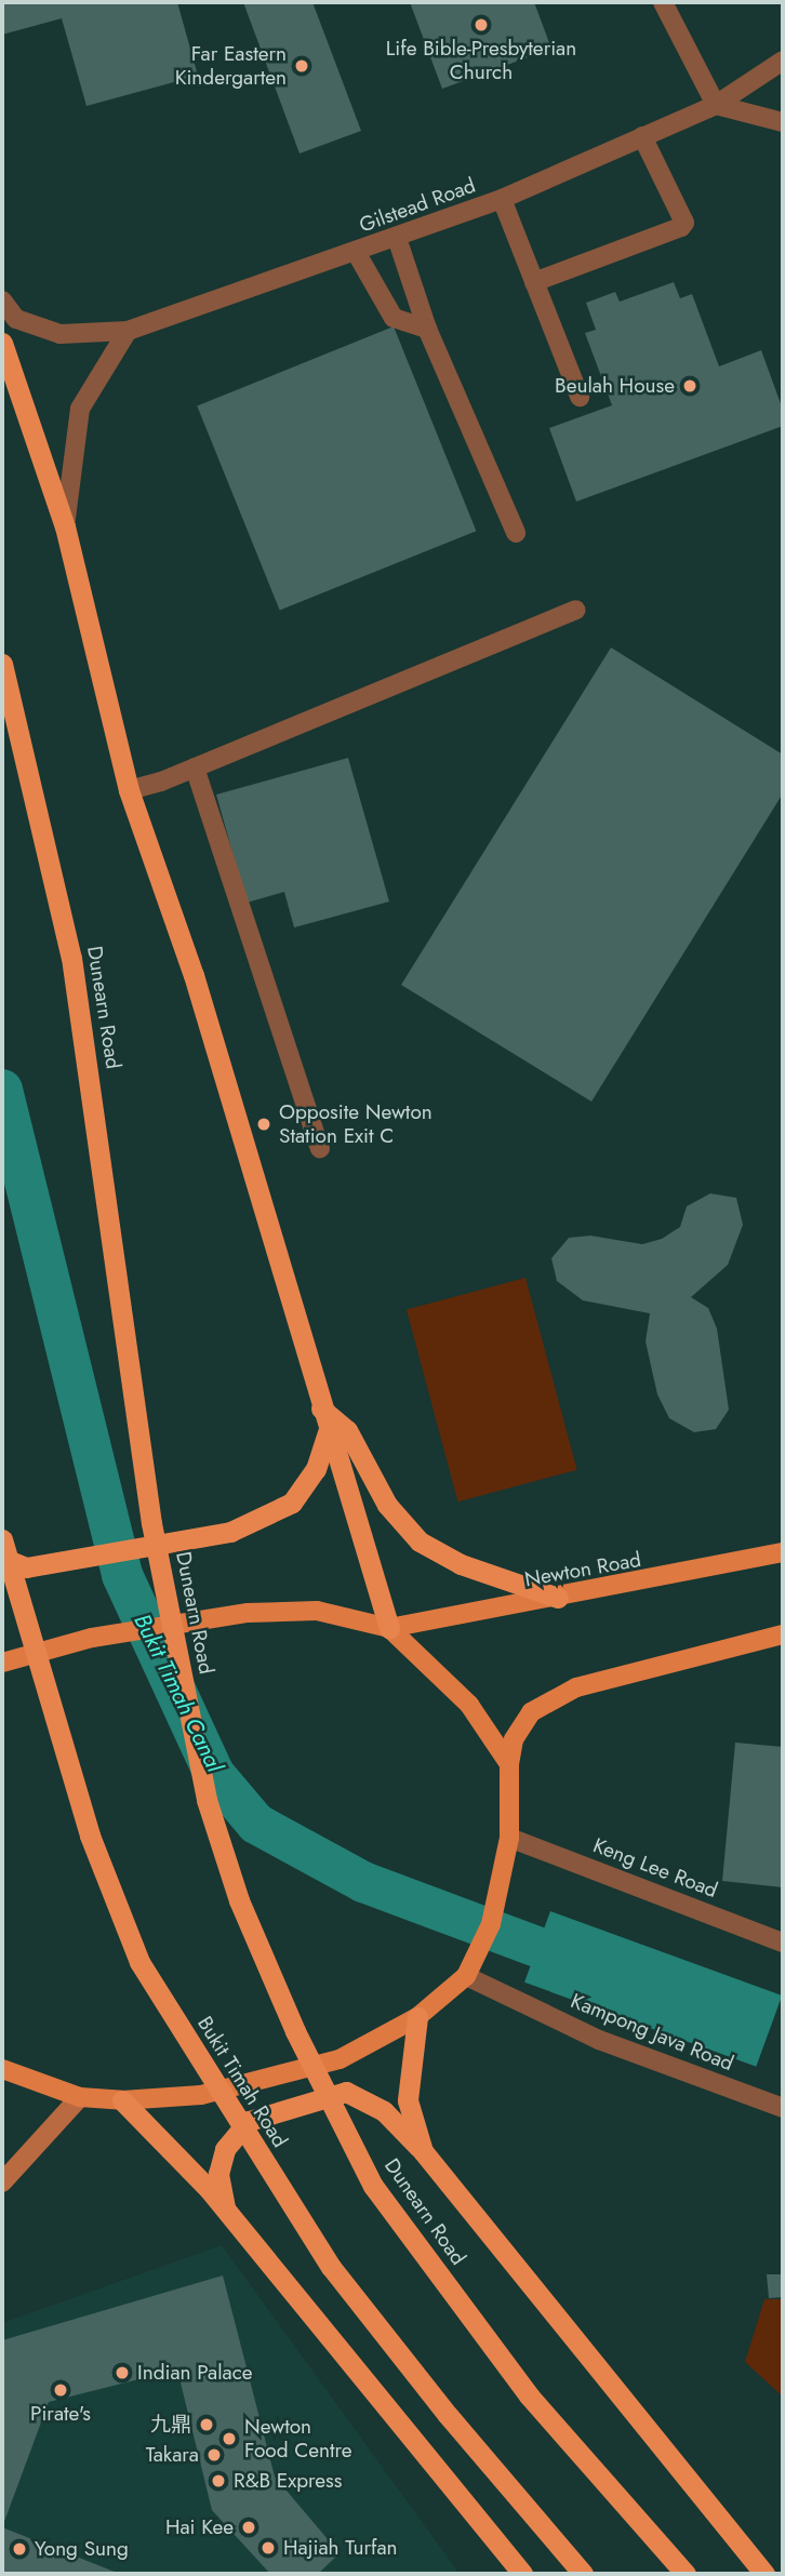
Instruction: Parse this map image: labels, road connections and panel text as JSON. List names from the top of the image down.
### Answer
{
  "streets": {
    "highway": ["Dunearn Road", "Bukit Timah Road"],
    "main road": ["Newton Road"],
    "street": ["Gilstead Road", "Keng Lee Road", "Kampong Java Road"]
  },
  "water": ["Bukit Timah Canal"],
  "places": [
    "Life Bible-Presbyterian Church",
    "Far Eastern Kindergarten",
    "Beulah House",
    "Opposite Newton Station Exit C",
    "Indian Palace",
    "Pirate's",
    "九鼎",
    "Newton Food Centre",
    "Takara",
    "R&B Express",
    "Hai Kee",
    "Hajiah Turfan",
    "Yong Sung"
  ]
}
